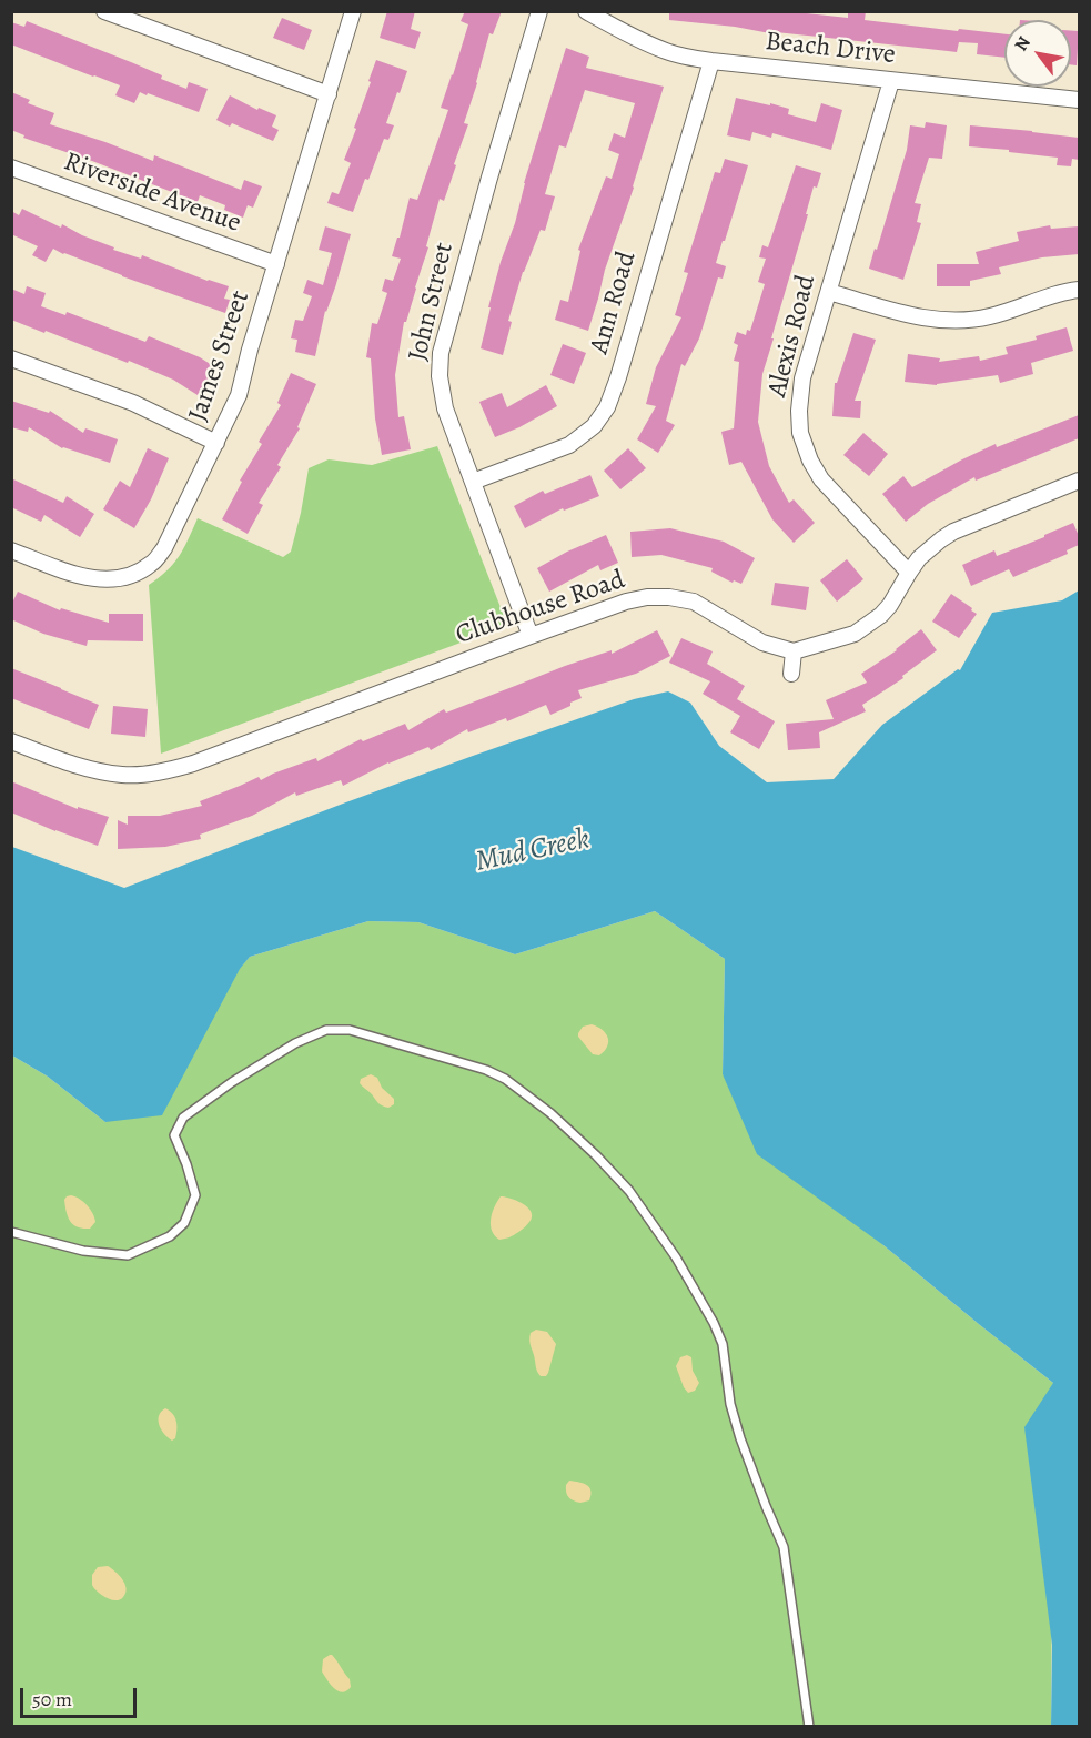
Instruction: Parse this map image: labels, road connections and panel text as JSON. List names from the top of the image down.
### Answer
{
  "streets": {
    "street": [
      "Beach Drive",
      "Riverside Avenue",
      "John Street",
      "Ann Road",
      "Alexis Road",
      "James Street",
      "Clubhouse Road"
    ]
  },
  "crossings": [
    ["Beach Drive", "Ann Road"],
    ["Beach Drive", "Alexis Road"],
    ["Riverside Avenue", "James Street"],
    ["John Street", "Ann Road"],
    ["John Street", "Clubhouse Road"]
  ],
  "water": ["Mud Creek"],
  "scale_bar": "50 m",
  "north": "top left"
}
